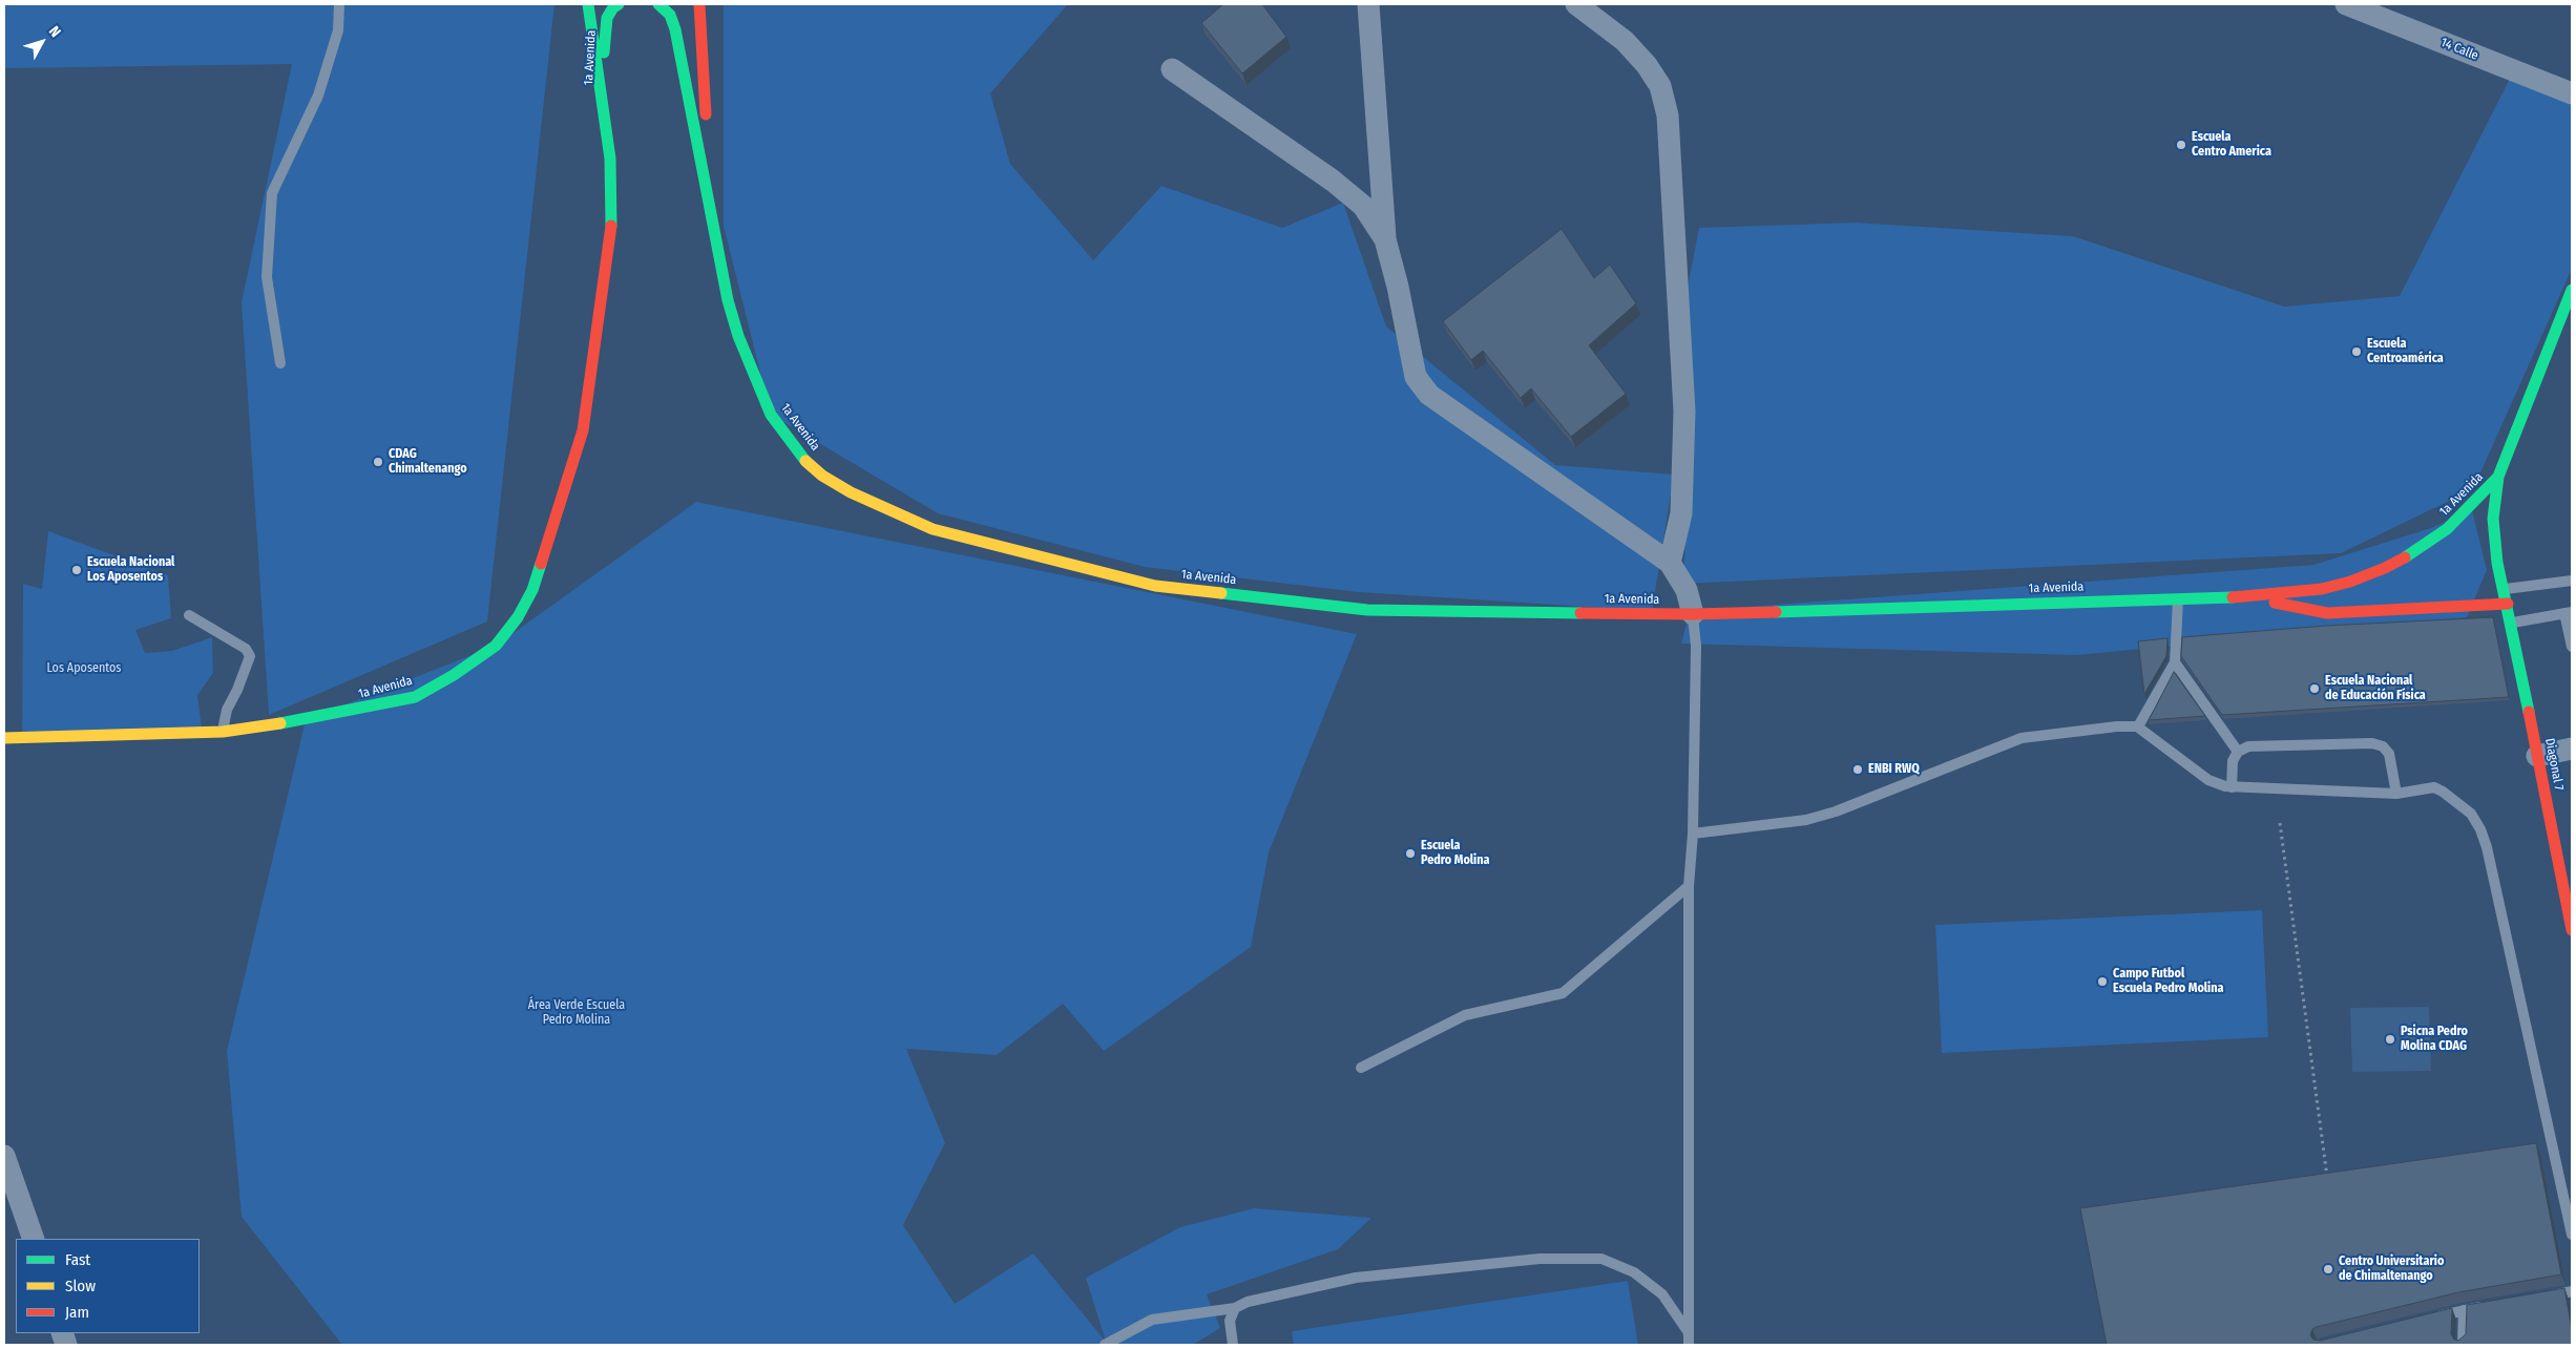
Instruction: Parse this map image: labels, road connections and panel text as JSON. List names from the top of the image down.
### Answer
{
  "streets": {
    "main road": ["1a Avenida", "Diagonal 7"],
    "street": ["14 Calle"]
  },
  "crossings": [
    ["1a Avenida", "Diagonal 7"]
  ],
  "parks": ["Los Aposentos", "Área Verde Escuela Pedro Molina"],
  "places": [
    "Escuela Centro America",
    "Escuela Centroamérica",
    "CDAG Chimaltenango",
    "Escuela Nacional Los Aposentos",
    "Escuela Nacional de Educación Física",
    "ENBI RWQ",
    "Escuela Pedro Molina",
    "Campo Futbol Escuela Pedro Molina",
    "Psicna Pedro Molina CDAG",
    "Centro Universitario de Chimaltenango"
  ],
  "legend": ["Fast", "Slow", "Jam"],
  "north": "top right"
}
